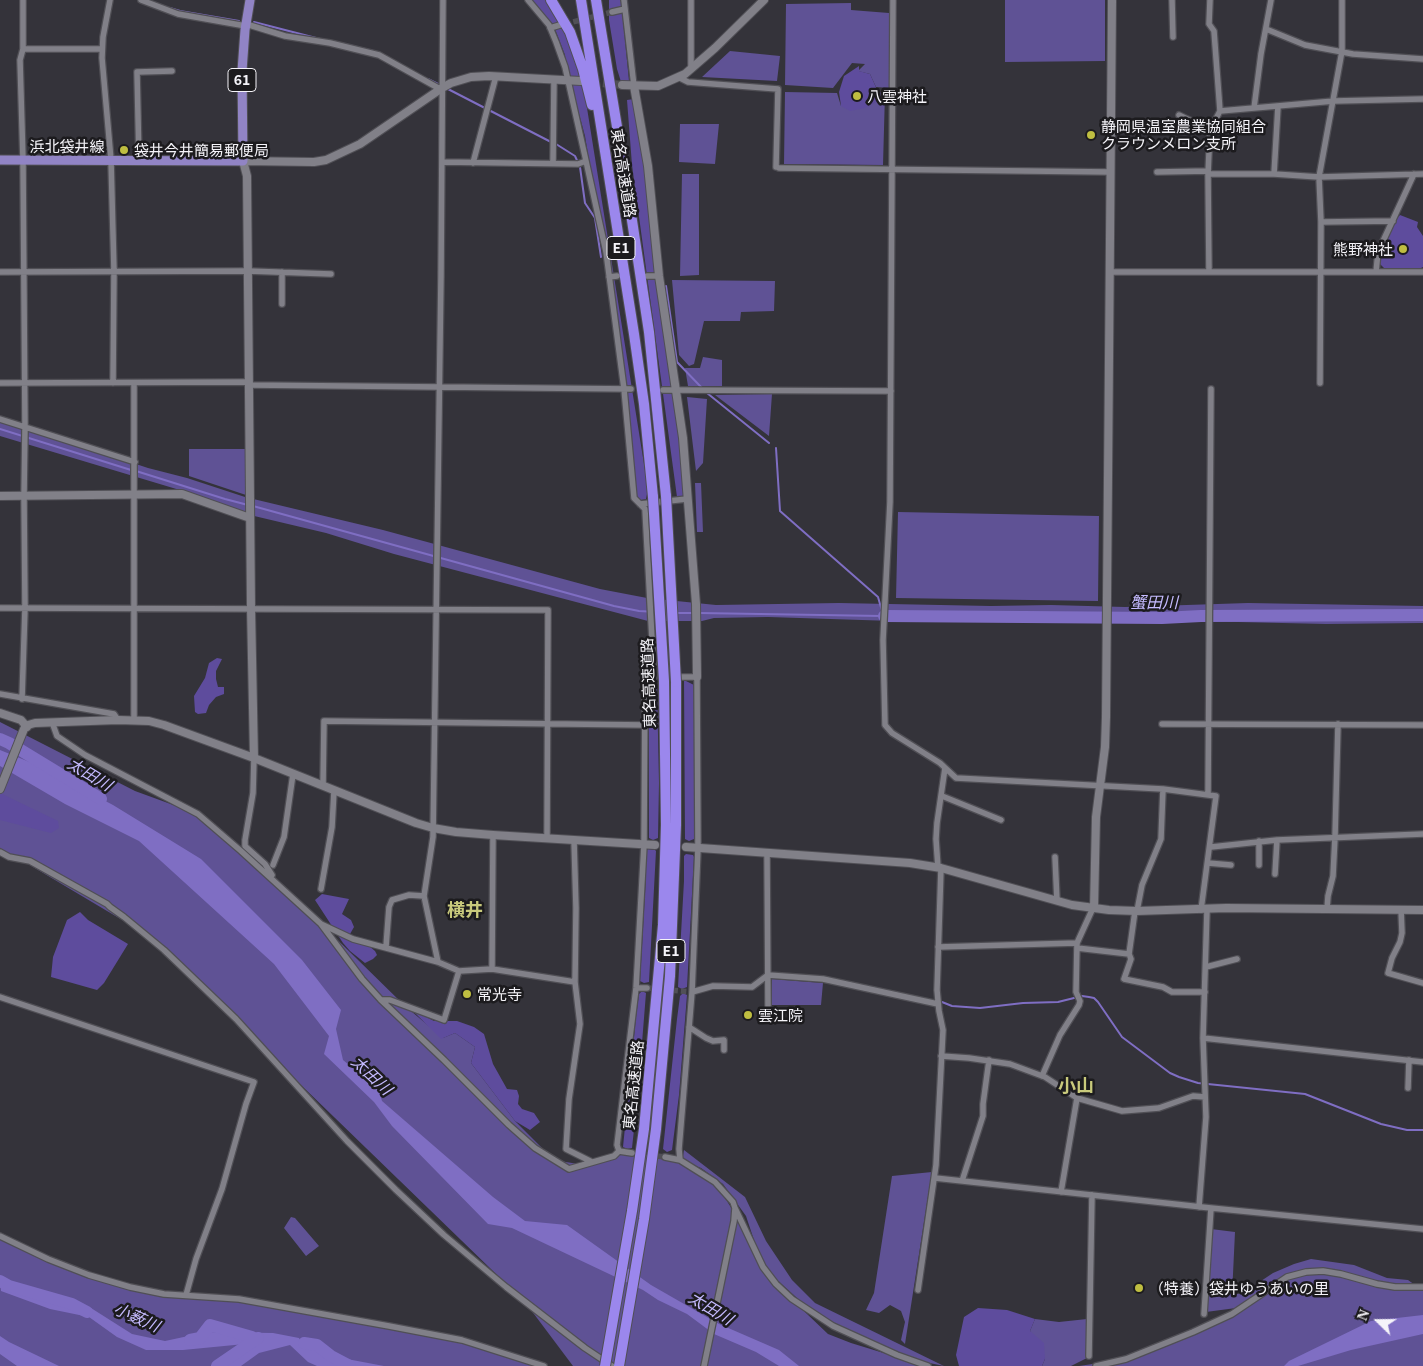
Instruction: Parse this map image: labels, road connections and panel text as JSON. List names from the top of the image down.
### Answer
{
  "streets": {
    "highway": ["東名高速道路", "E1"],
    "main road": ["61", "浜北袋井線"]
  },
  "crossings": [
    ["61", "浜北袋井線"]
  ],
  "districts": ["横井", "小山"],
  "water": ["蟹田川", "太田川", "小薮川"],
  "places": [
    "八雲神社",
    "静岡県温室農業協同組合 クラウンメロン支所",
    "袋井今井簡易郵便局",
    "熊野神社",
    "常光寺",
    "雲江院",
    "（特養）袋井ゆうあいの里"
  ],
  "north": "left"
}
